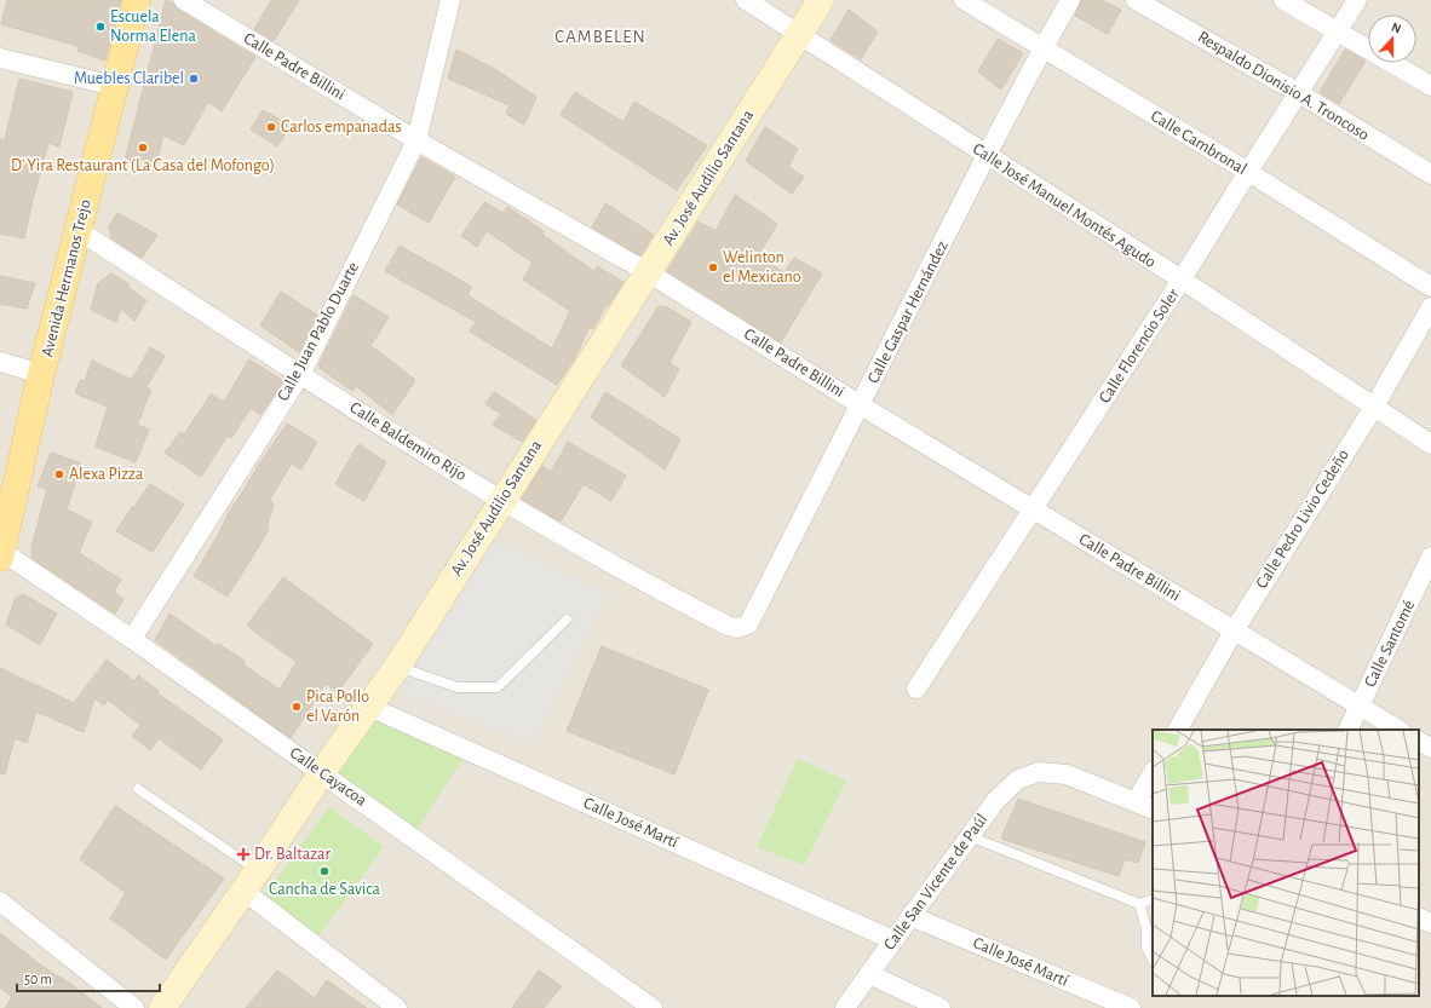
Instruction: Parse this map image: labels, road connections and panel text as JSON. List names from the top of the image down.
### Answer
{
  "streets": {
    "main road": ["Av. José Audilio Santana", "Avenida Hermanos Trejo"],
    "street": [
      "Calle Padre Billini",
      "Respaldo Dionisio A. Troncoso",
      "Calle Cambronal",
      "Calle José Manuel Montés Agudo",
      "Calle Gaspar Hernández",
      "Calle Juan Pablo Duarte",
      "Calle Florencio Soler",
      "Calle Baldemiro Rijo",
      "Calle Pedro Livio Cedeño",
      "Calle Santomé",
      "Calle Cayacoa",
      "Calle José Martí",
      "Calle San Vicente de Paúl"
    ]
  },
  "crossings": [
    ["Calle Padre Billini", "Av. José Audilio Santana"],
    ["Calle Padre Billini", "Calle Gaspar Hernández"],
    ["Calle Padre Billini", "Calle Juan Pablo Duarte"],
    ["Calle Padre Billini", "Calle Florencio Soler"],
    ["Calle Padre Billini", "Calle Pedro Livio Cedeño"],
    ["Calle Padre Billini", "Calle Santomé"],
    ["Respaldo Dionisio A. Troncoso", "Calle Florencio Soler"],
    ["Calle Cambronal", "Calle Gaspar Hernández"],
    ["Calle Cambronal", "Calle Florencio Soler"],
    ["Av. José Audilio Santana", "Calle José Manuel Montés Agudo"],
    ["Av. José Audilio Santana", "Calle Baldemiro Rijo"],
    ["Av. José Audilio Santana", "Calle Cayacoa"],
    ["Av. José Audilio Santana", "Calle José Martí"],
    ["Calle José Manuel Montés Agudo", "Calle Gaspar Hernández"],
    ["Calle José Manuel Montés Agudo", "Calle Florencio Soler"],
    ["Calle José Manuel Montés Agudo", "Calle Pedro Livio Cedeño"],
    ["Avenida Hermanos Trejo", "Calle Baldemiro Rijo"],
    ["Avenida Hermanos Trejo", "Calle Cayacoa"],
    ["Calle Gaspar Hernández", "Calle Baldemiro Rijo"],
    ["Calle Juan Pablo Duarte", "Calle Baldemiro Rijo"],
    ["Calle Juan Pablo Duarte", "Calle Cayacoa"],
    ["Calle José Martí", "Calle San Vicente de Paúl"]
  ],
  "districts": ["CAMBELEN"],
  "places": {
    "other": [
      "Escuela Norma Elena",
      "Muebles Claribel",
      "Carlos empanadas",
      "D' Yira Restaurant (La Casa del Mofongo)",
      "Welinton el Mexicano",
      "Alexa Pizza",
      "Pica Pollo el Varón",
      "Cancha de Savica"
    ],
    "health": ["Dr. Baltazar"]
  },
  "scale_bar": "50 m",
  "north": "top"
}
